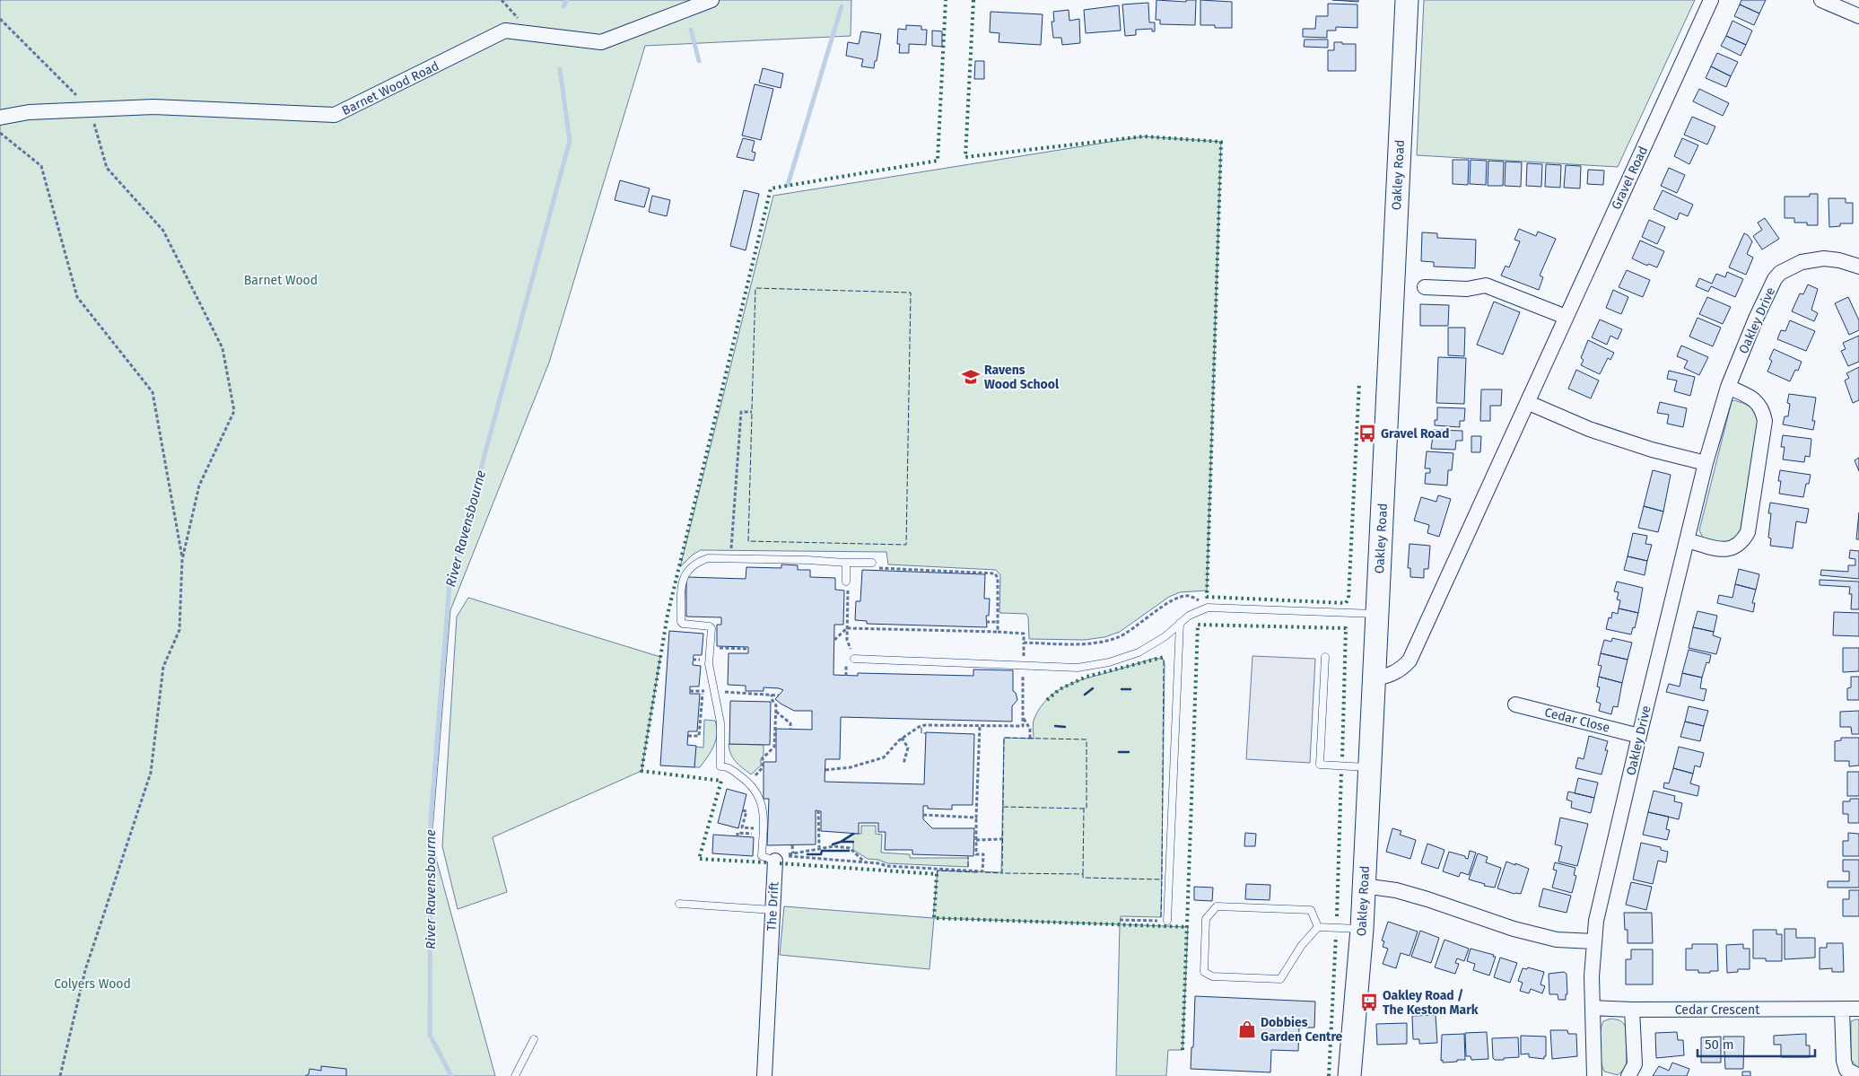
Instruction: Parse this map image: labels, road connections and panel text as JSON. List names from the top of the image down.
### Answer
{
  "streets": {
    "main road": ["Oakley Road"],
    "street": [
      "Barnet Wood Road",
      "Gravel Road",
      "Oakley Drive",
      "Cedar Close",
      "The Drift",
      "Cedar Crescent"
    ]
  },
  "crossings": [
    ["Oakley Road", "Gravel Road"],
    ["Oakley Drive", "Cedar Close"],
    ["Oakley Drive", "Cedar Crescent"]
  ],
  "water": ["River Ravensbourne"],
  "parks": ["Barnet Wood", "Colyers Wood"],
  "places": {
    "school or university": ["Ravens Wood School"],
    "bus stop": ["Gravel Road", "Oakley Road / The Keston Mark"],
    "shop": ["Dobbies Garden Centre"]
  },
  "scale_bar": "50 m"
}
